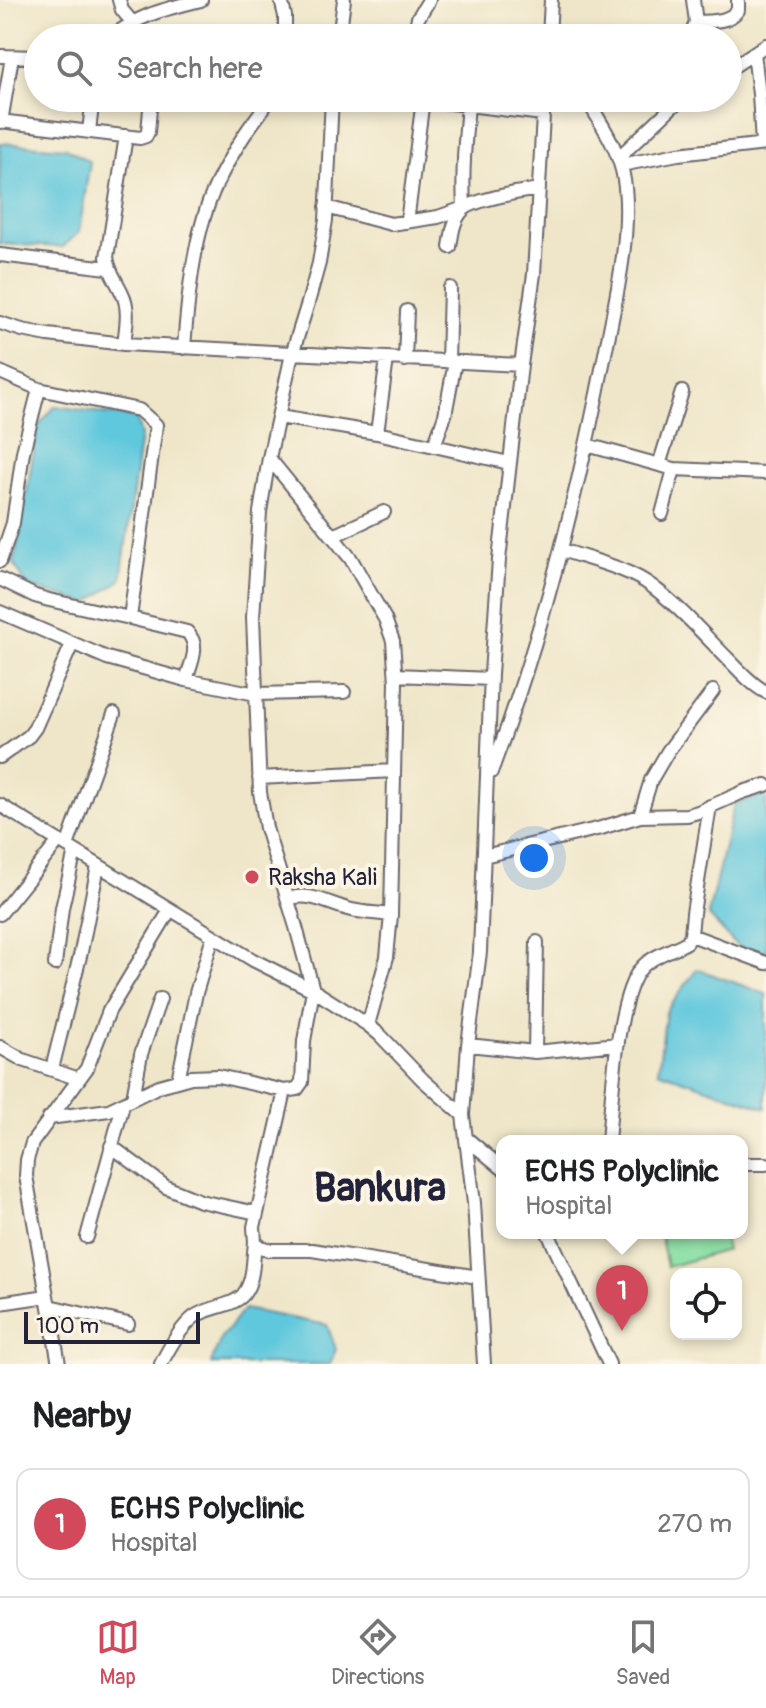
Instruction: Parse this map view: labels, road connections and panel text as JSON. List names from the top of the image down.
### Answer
{
  "districts": ["Bankura"],
  "places": ["Raksha Kali"],
  "scale_bar": "100 m",
  "page": {
    "search": "Search here",
    "popup": ["ECHS Polyclinic", "Hospital"],
    "pins": "1",
    "scale": "100 m",
    "heading": "Nearby",
    "list": [
      {
        "mark": "1",
        "name": "ECHS Polyclinic",
        "note": "Hospital",
        "value": "270 m"
      }
    ],
    "nav": ["Map", "Directions", "Saved"]
  }
}
